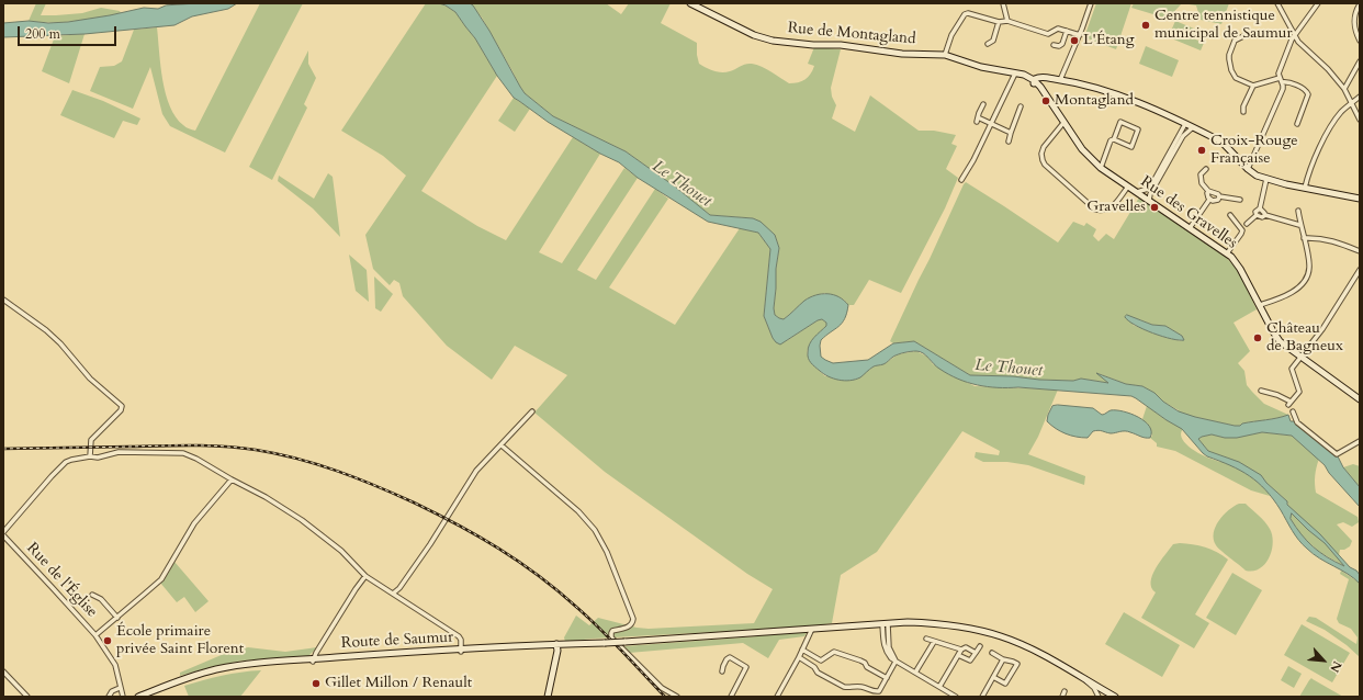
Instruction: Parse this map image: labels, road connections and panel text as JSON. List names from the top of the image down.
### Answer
{
  "streets": {
    "street": [
      "Rue de Montagland",
      "Rue des Gravelles",
      "Rue de l'Église",
      "Route de Saumur"
    ]
  },
  "crossings": [
    ["Rue de Montagland", "Rue des Gravelles"]
  ],
  "water": ["Le Thouet"],
  "places": [
    "Centre tennistique municipal de Saumur",
    "L'Étang",
    "Montagland",
    "Croix-Rouge Française",
    "Gravelles",
    "Château de Bagneux",
    "École primaire privée Saint Florent",
    "Gillet Millon / Renault"
  ],
  "scale_bar": "200 m",
  "north": "bottom right"
}
